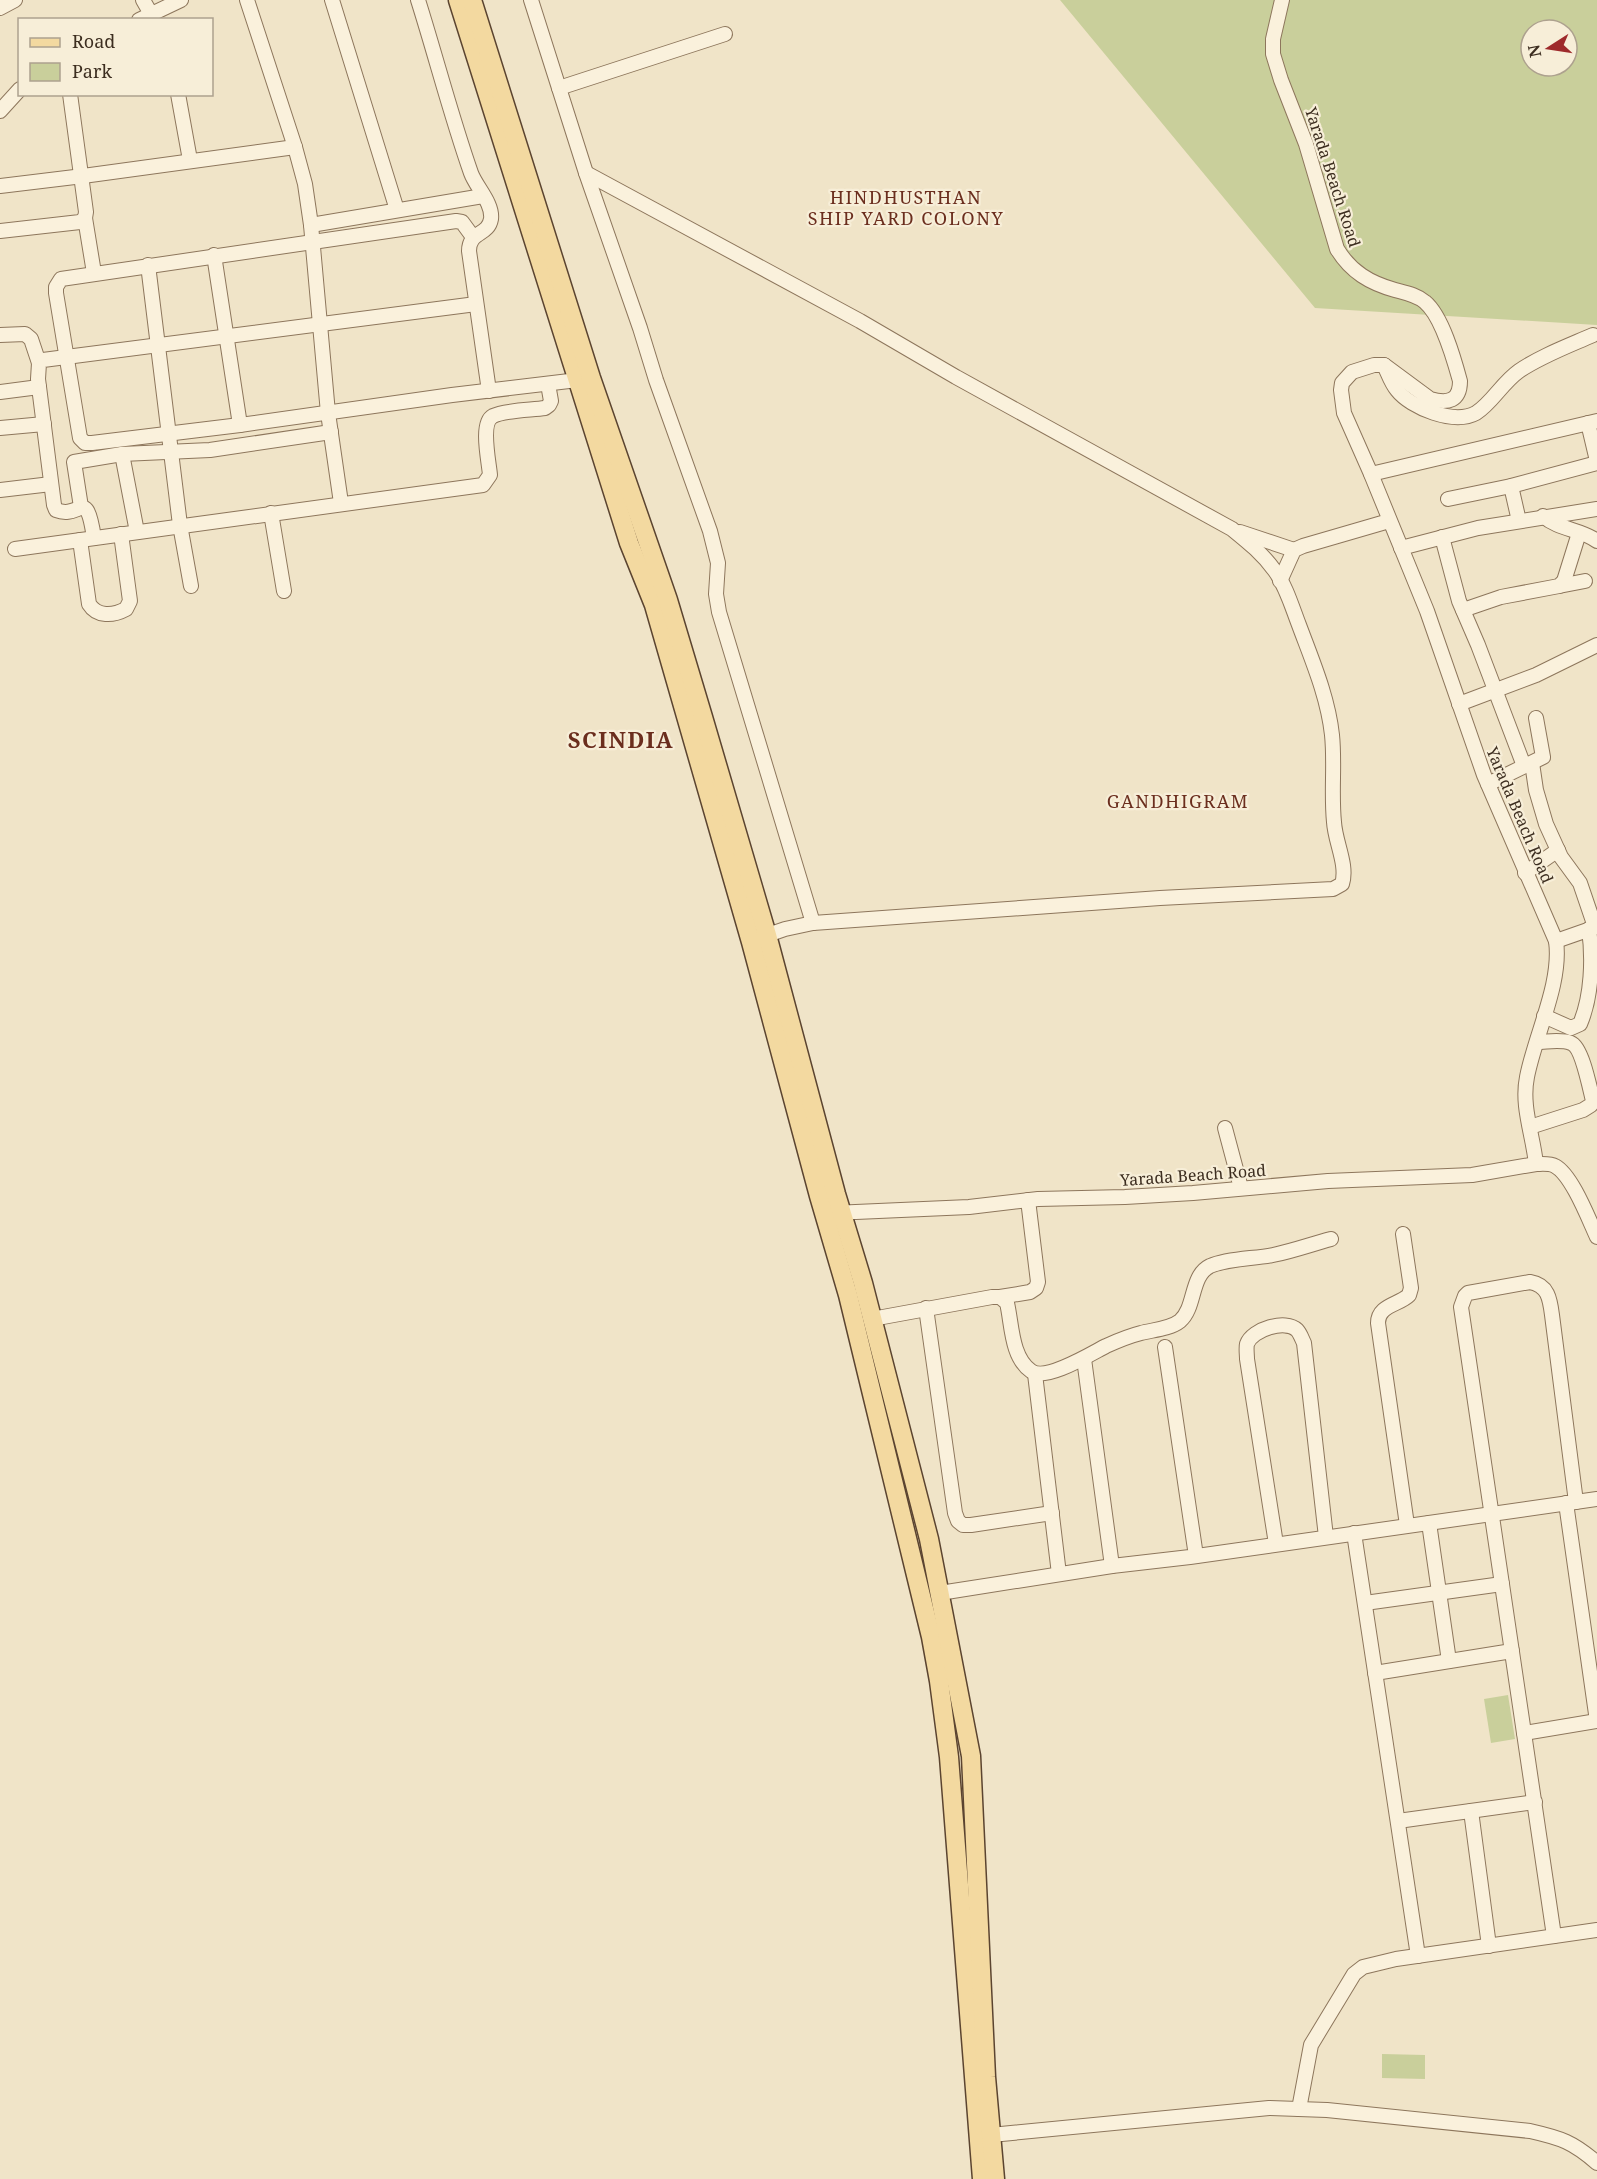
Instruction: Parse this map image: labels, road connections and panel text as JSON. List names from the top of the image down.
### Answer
{
  "streets": {
    "street": ["Yarada Beach Road"]
  },
  "districts": ["HINDHUSTHAN SHIP YARD COLONY", "SCINDIA", "GANDHIGRAM"],
  "legend": ["Road", "Park"],
  "north": "left"
}
